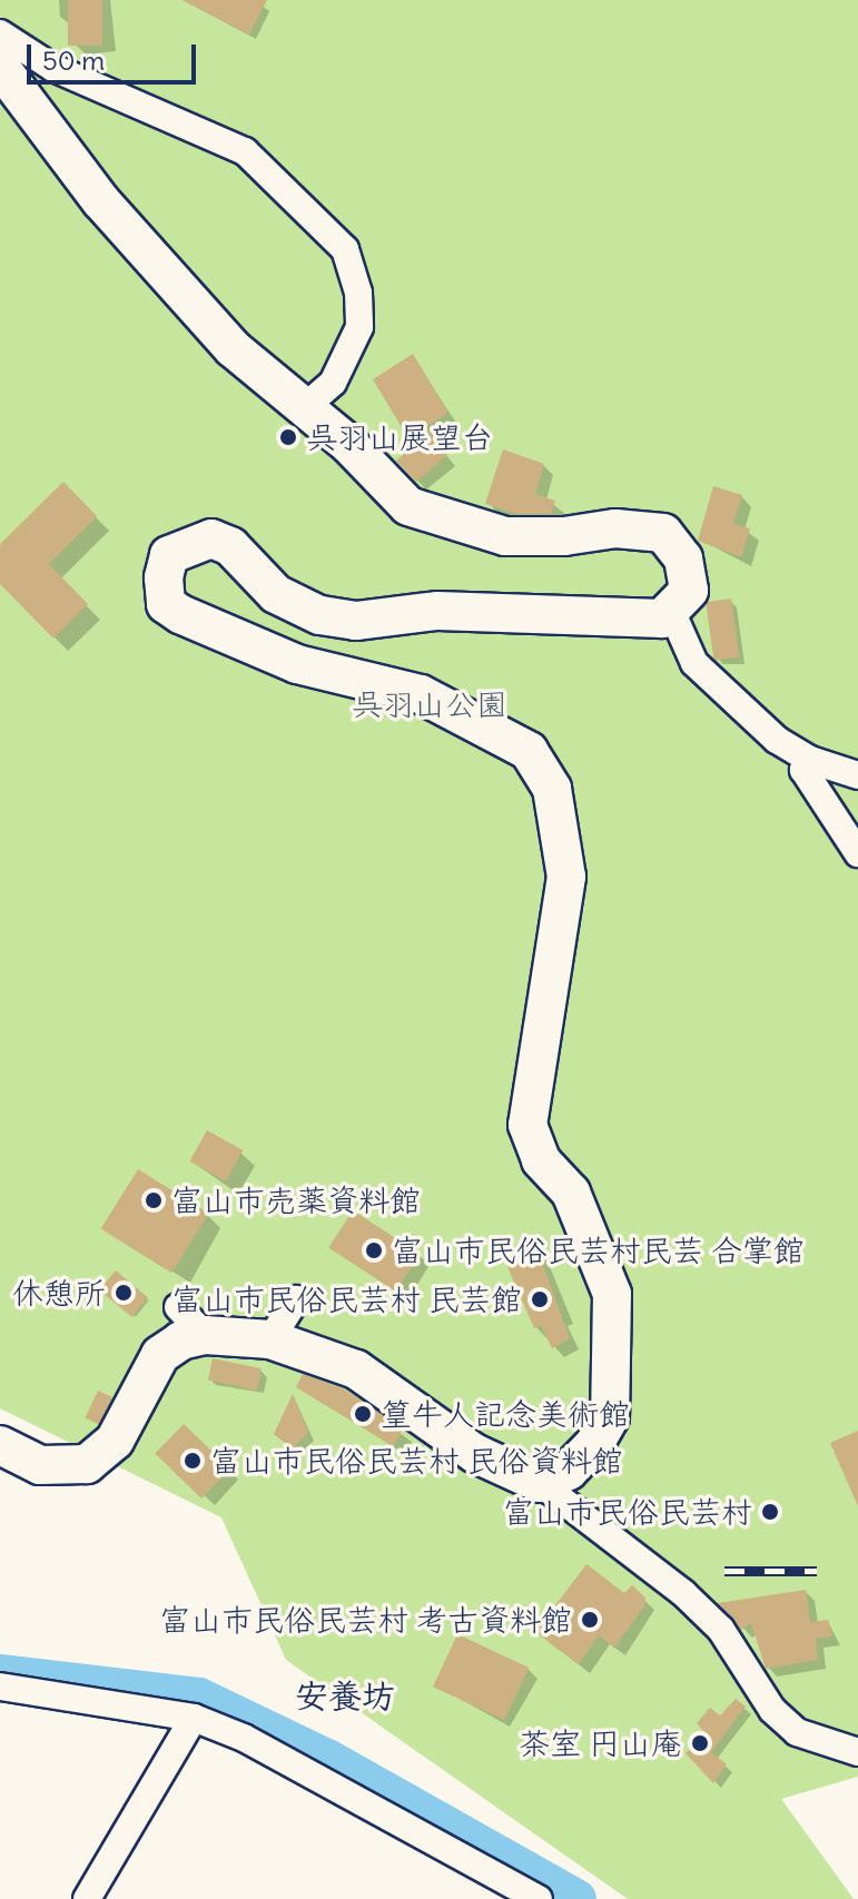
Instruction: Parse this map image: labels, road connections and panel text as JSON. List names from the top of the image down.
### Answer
{
  "districts": ["安養坊"],
  "parks": ["呉羽山公園"],
  "places": [
    "呉羽山展望台",
    "富山市売薬資料館",
    "富山市民俗民芸村民芸 合掌館",
    "休憩所",
    "富山市民俗民芸村 民芸館",
    "篁牛人記念美術館",
    "富山市民俗民芸村 民俗資料館",
    "富山市民俗民芸村",
    "富山市民俗民芸村 考古資料館",
    "茶室 円山庵"
  ],
  "scale_bar": "50 m"
}
